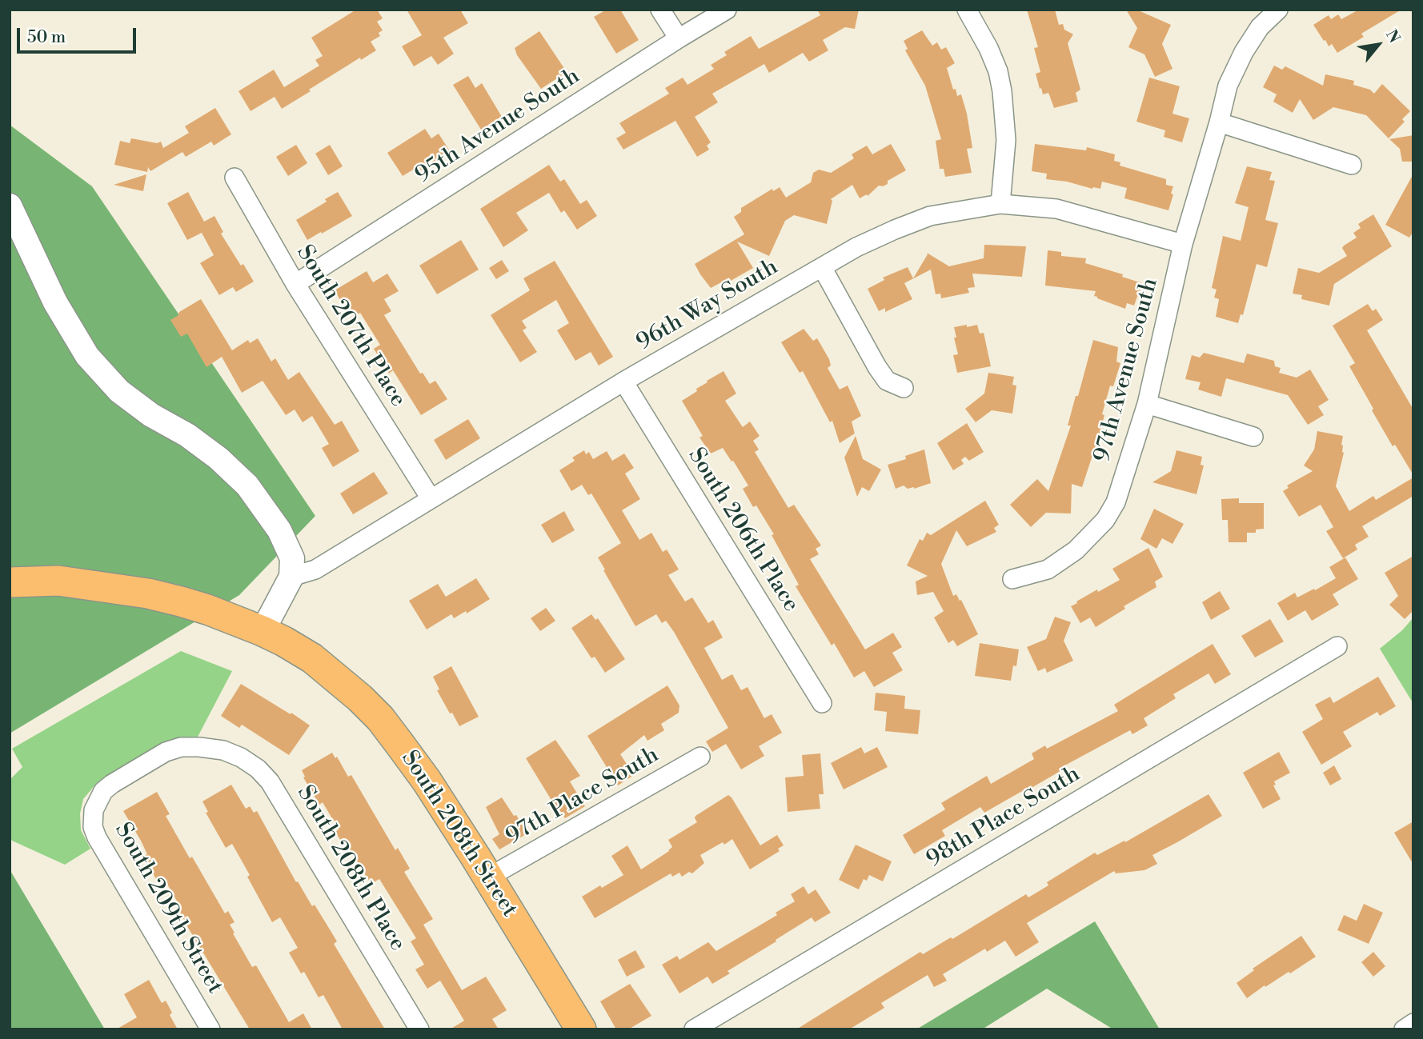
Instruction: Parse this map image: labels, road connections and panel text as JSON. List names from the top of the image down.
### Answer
{
  "streets": {
    "main road": ["South 208th Street"],
    "street": [
      "95th Avenue South",
      "96th Way South",
      "South 207th Place",
      "97th Avenue South",
      "South 206th Place",
      "97th Place South",
      "98th Place South",
      "South 208th Place",
      "South 209th Street"
    ]
  },
  "crossings": [
    ["95th Avenue South", "South 207th Place"],
    ["96th Way South", "South 207th Place"],
    ["96th Way South", "97th Avenue South"],
    ["96th Way South", "South 206th Place"],
    ["97th Place South", "South 208th Street"],
    ["South 208th Place", "South 209th Street"]
  ],
  "scale_bar": "50 m",
  "north": "top right"
}
